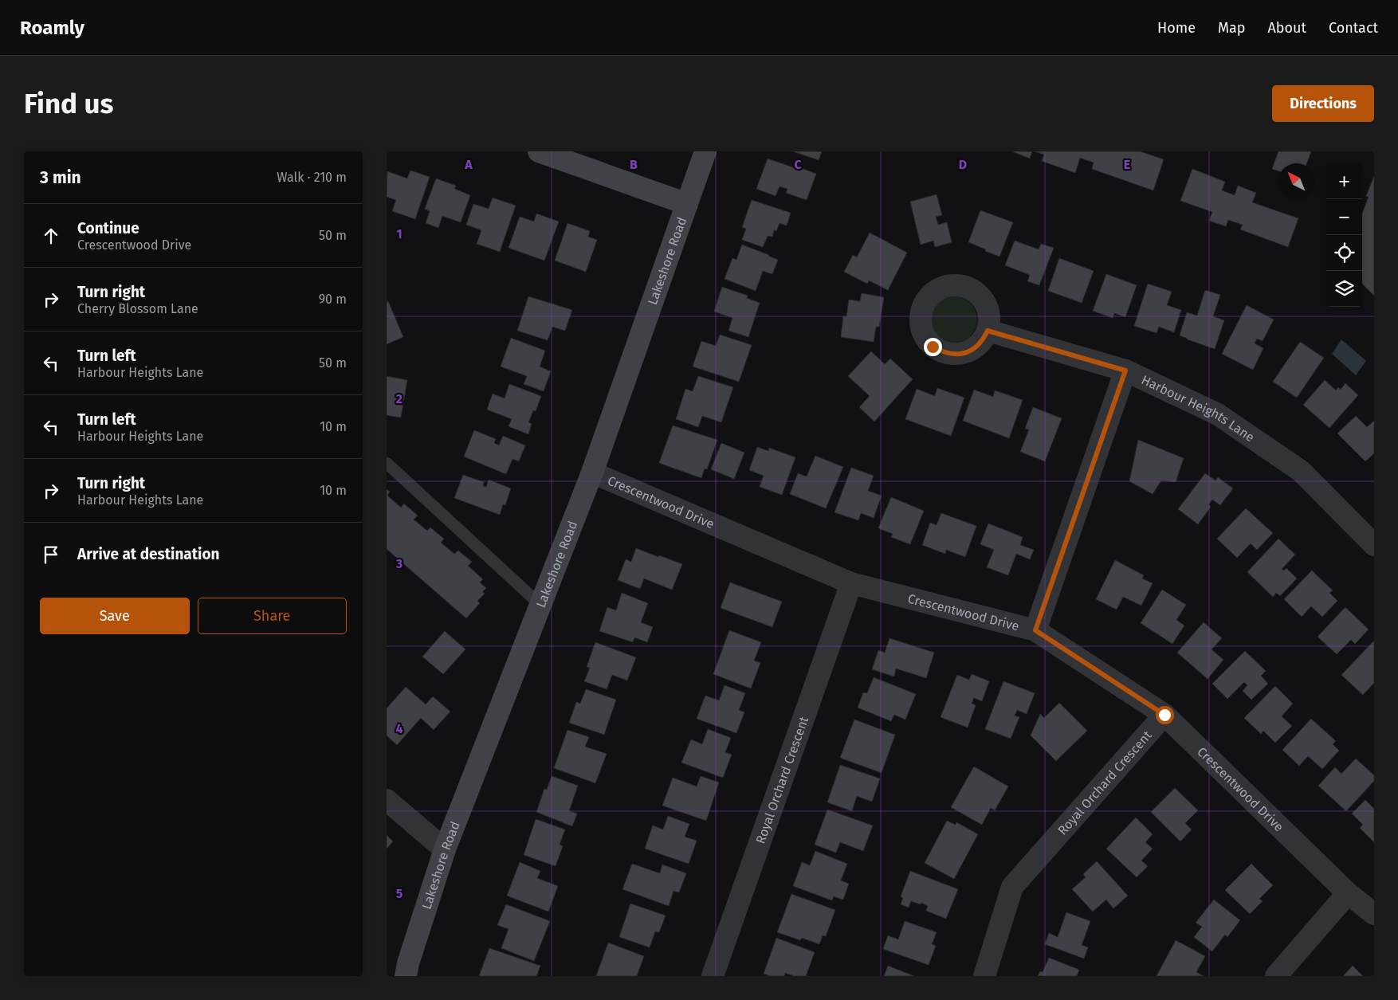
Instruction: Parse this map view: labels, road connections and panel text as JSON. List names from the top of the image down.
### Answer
{
  "streets": {
    "main road": ["Lakeshore Road"],
    "street": ["Harbour Heights Lane", "Crescentwood Drive", "Royal Orchard Crescent"]
  },
  "crossings": [
    ["Lakeshore Road", "Crescentwood Drive"],
    ["Crescentwood Drive", "Royal Orchard Crescent"]
  ],
  "north": "top left",
  "page": {
    "header": "Roamly",
    "nav": [
      "Home",
      "Map",
      "About",
      "Contact"
    ],
    "buttons": [
      "Directions",
      ["Save", "Share"]
    ],
    "title": "Find us",
    "heading": ["3 min", "Walk · 210 m"],
    "map_buttons": ["+", "−"],
    "list": [
      ["Continue", "Crescentwood Drive", "50 m"],
      ["Turn right", "Cherry Blossom Lane", "90 m"],
      ["Turn left", "Harbour Heights Lane", "50 m"],
      ["Turn left", "Harbour Heights Lane", "10 m"],
      ["Turn right", "Harbour Heights Lane", "10 m"],
      "Arrive at destination"
    ]
  },
  "grid": {
    "columns": [
      "A",
      "B",
      "C",
      "D",
      "E"
    ],
    "rows": [
      "1",
      "2",
      "3",
      "4",
      "5"
    ]
  }
}
